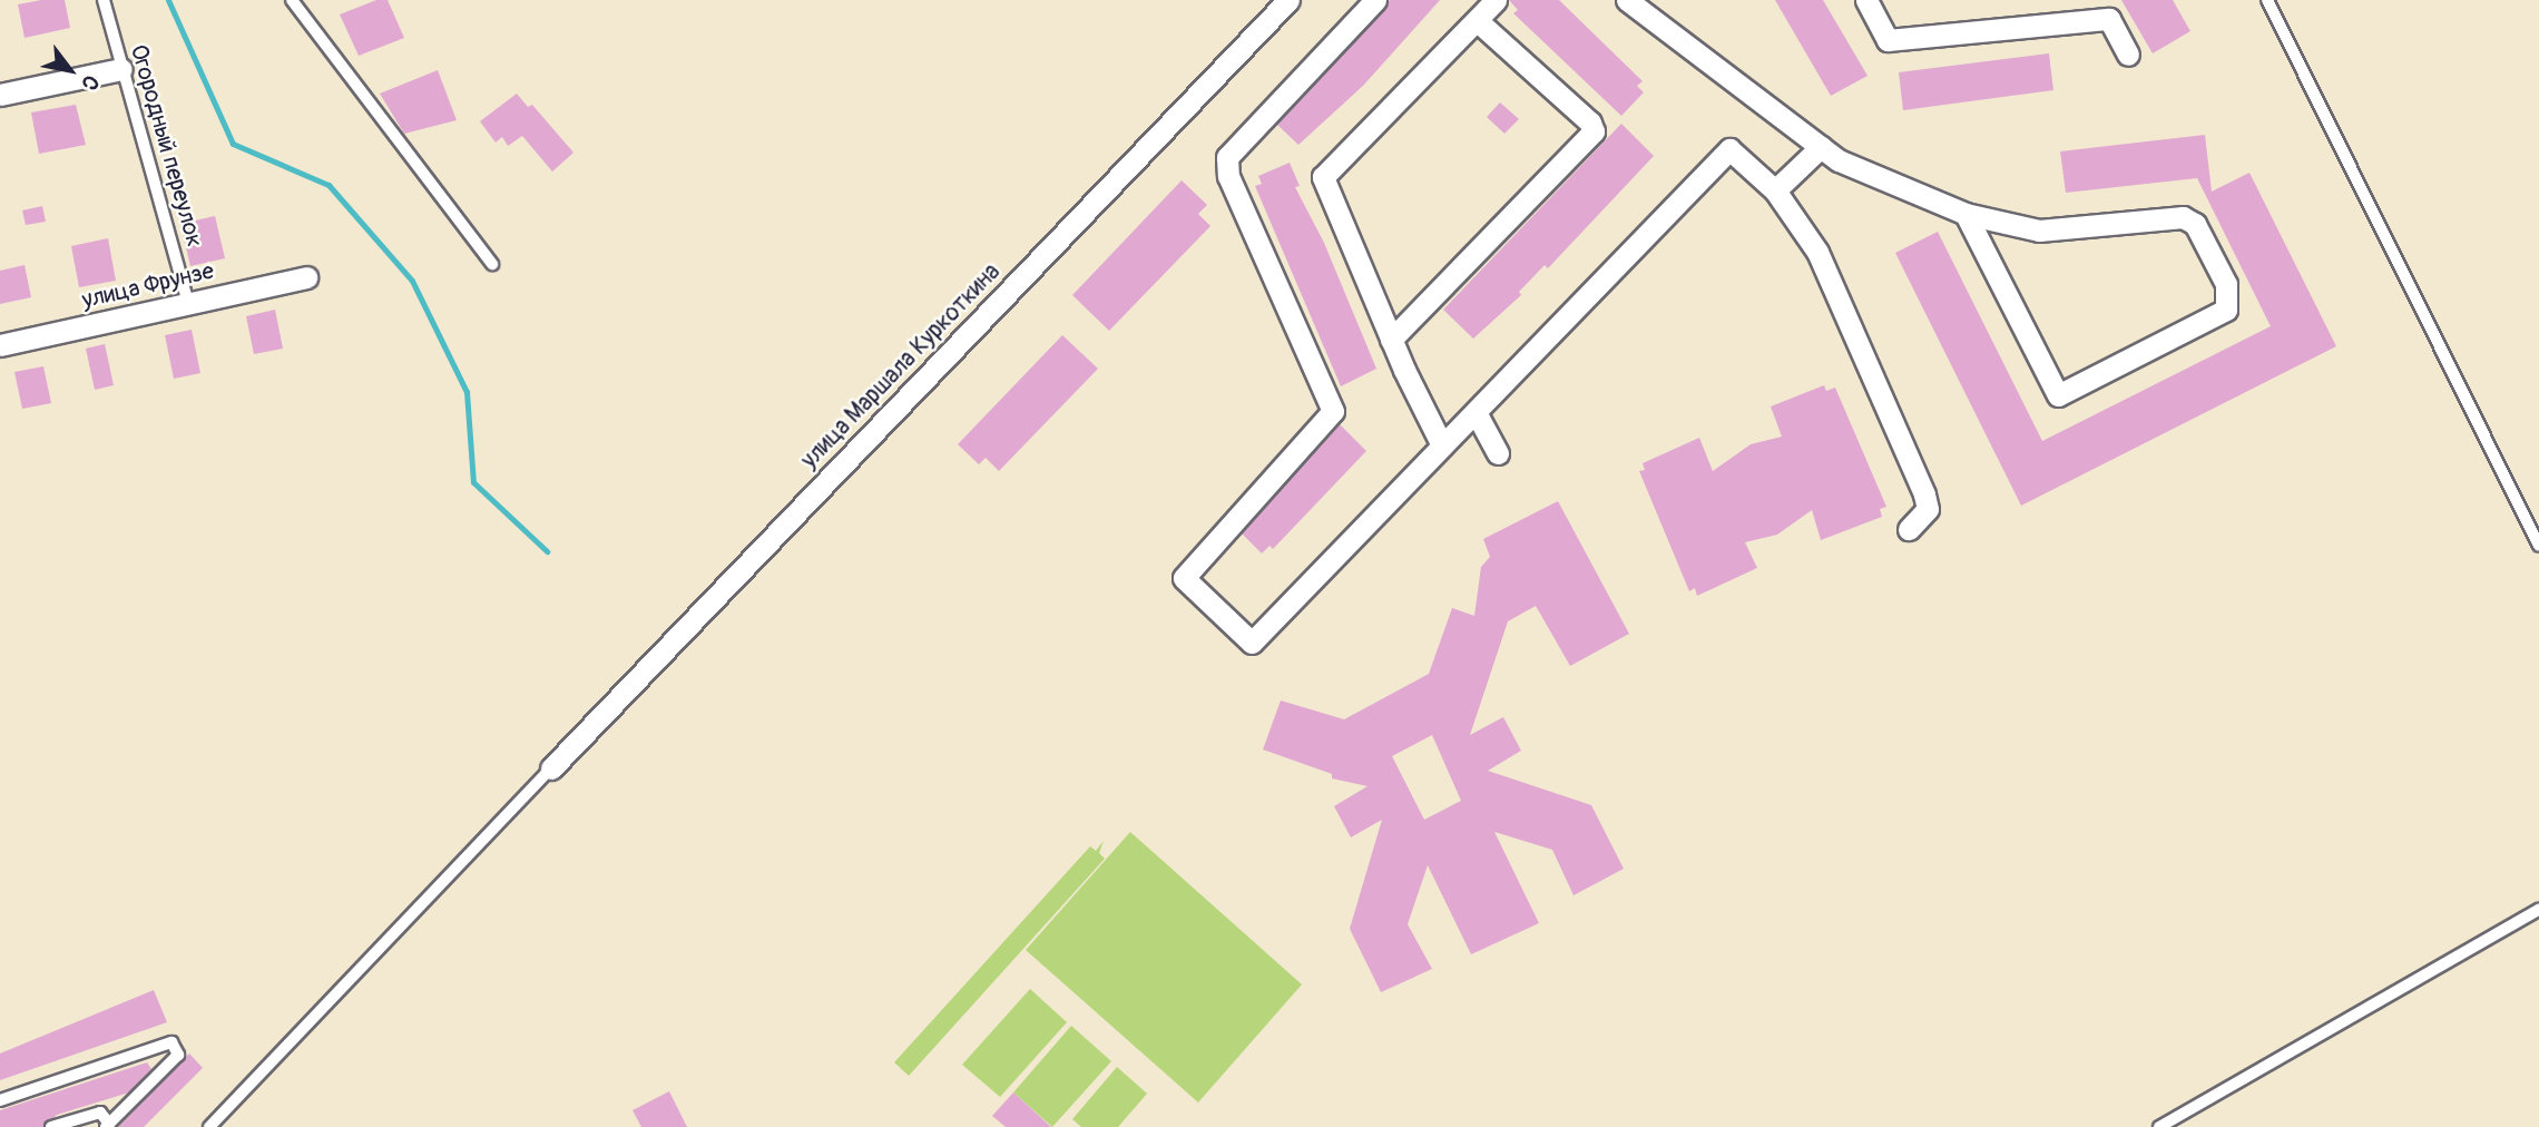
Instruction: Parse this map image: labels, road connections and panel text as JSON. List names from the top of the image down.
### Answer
{
  "streets": {
    "street": ["улица Фрунзе", "улица Маршала Куркоткина"],
    "lane": ["Огородный переулок"]
  },
  "crossings": [
    ["Огородный переулок", "улица Фрунзе"]
  ],
  "north": "bottom right"
}
